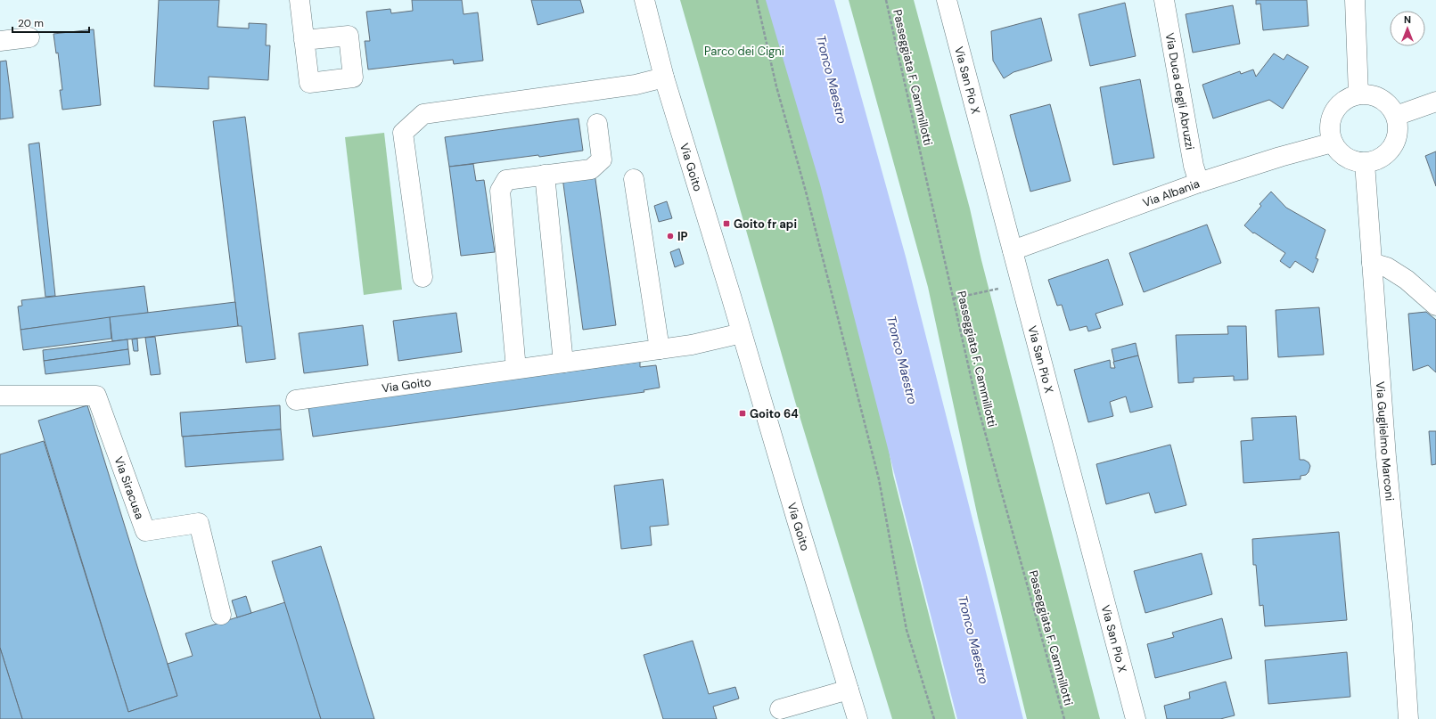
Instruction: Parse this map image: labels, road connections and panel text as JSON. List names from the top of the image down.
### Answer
{
  "streets": {
    "street": [
      "Via San Pio X",
      "Via Duca degli Abruzzi",
      "Via Goito",
      "Via Albania",
      "Via Guglielmo Marconi",
      "Via Siracusa"
    ],
    "path": ["Passeggiata F. Cammillotti"]
  },
  "crossings": [
    ["Via San Pio X", "Via Albania"],
    ["Via Duca degli Abruzzi", "Via Albania"],
    ["Via Albania", "Via Guglielmo Marconi"]
  ],
  "water": ["Tronco Maestro"],
  "parks": ["Parco dei Cigni"],
  "places": {
    "transit": ["Goito fr api", "Goito 64"],
    "other": ["IP"]
  },
  "scale_bar": "20 m",
  "north": "top"
}
